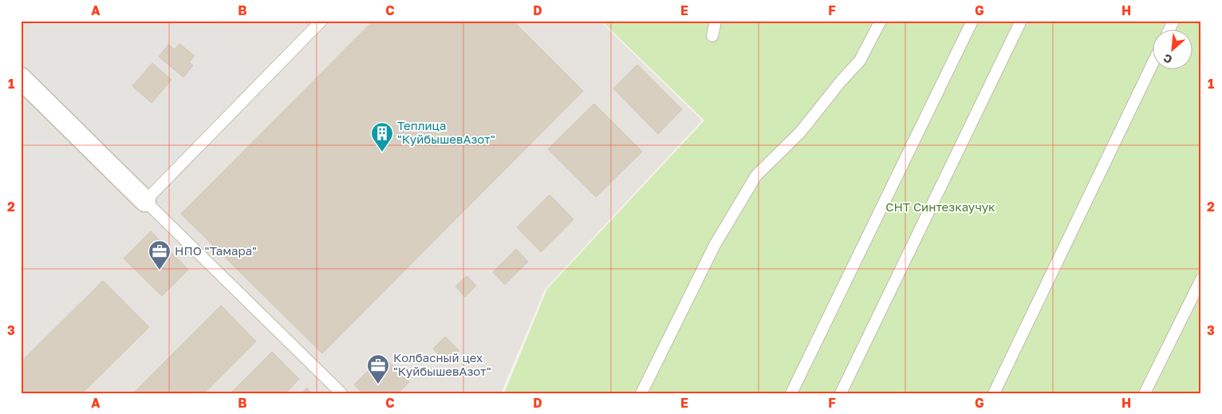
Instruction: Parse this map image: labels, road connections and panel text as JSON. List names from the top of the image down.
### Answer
{
  "parks": ["СНТ Синтезкаучук"],
  "places": {
    "building": ["Теплица \"КуйбышевАзот\""],
    "office": ["НПО \"Тамара\"", "Колбасный цех \"КуйбышевАзот\""]
  },
  "north": "bottom left",
  "grid": {
    "columns": [
      "A",
      "B",
      "C",
      "D",
      "E",
      "F",
      "G",
      "H"
    ],
    "rows": ["1", "2", "3"]
  }
}
